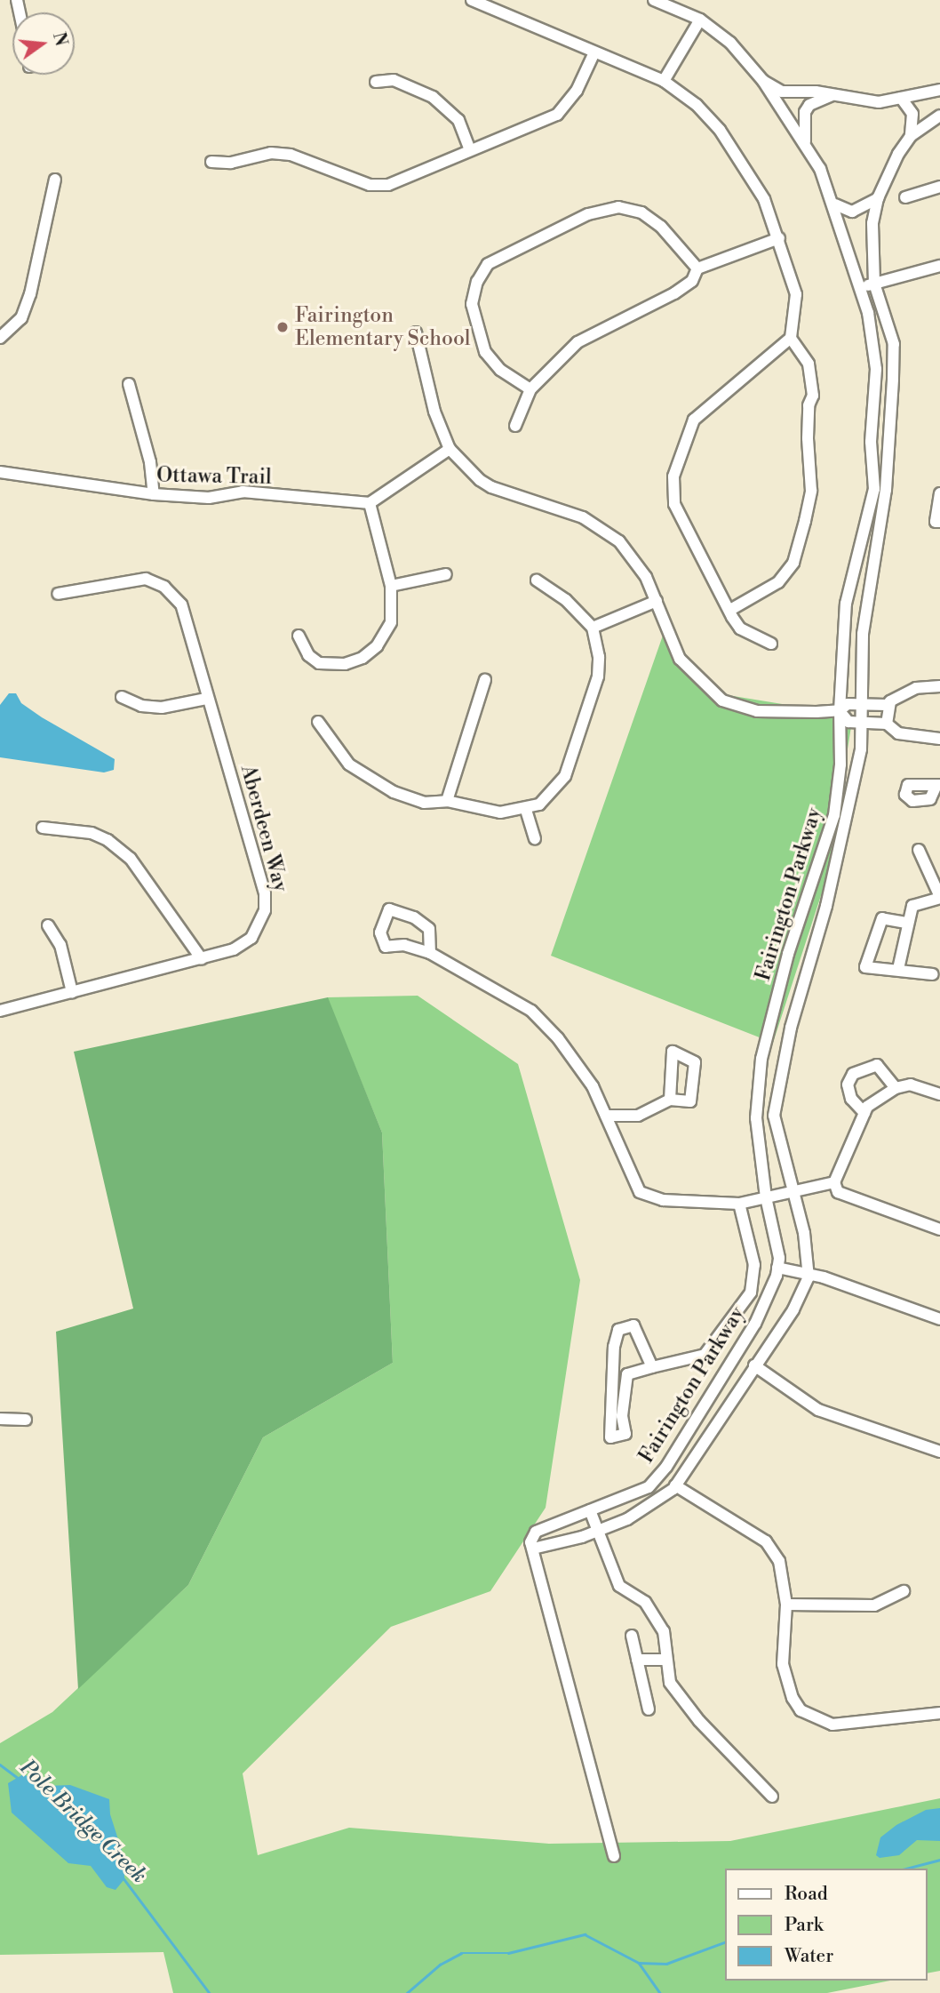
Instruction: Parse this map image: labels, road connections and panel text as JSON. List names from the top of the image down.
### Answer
{
  "streets": {
    "street": ["Ottawa Trail", "Aberdeen Way", "Fairington Parkway"]
  },
  "water": ["Pole Bridge Creek"],
  "places": ["Fairington Elementary School"],
  "legend": ["Road", "Park", "Water"],
  "north": "right"
}
